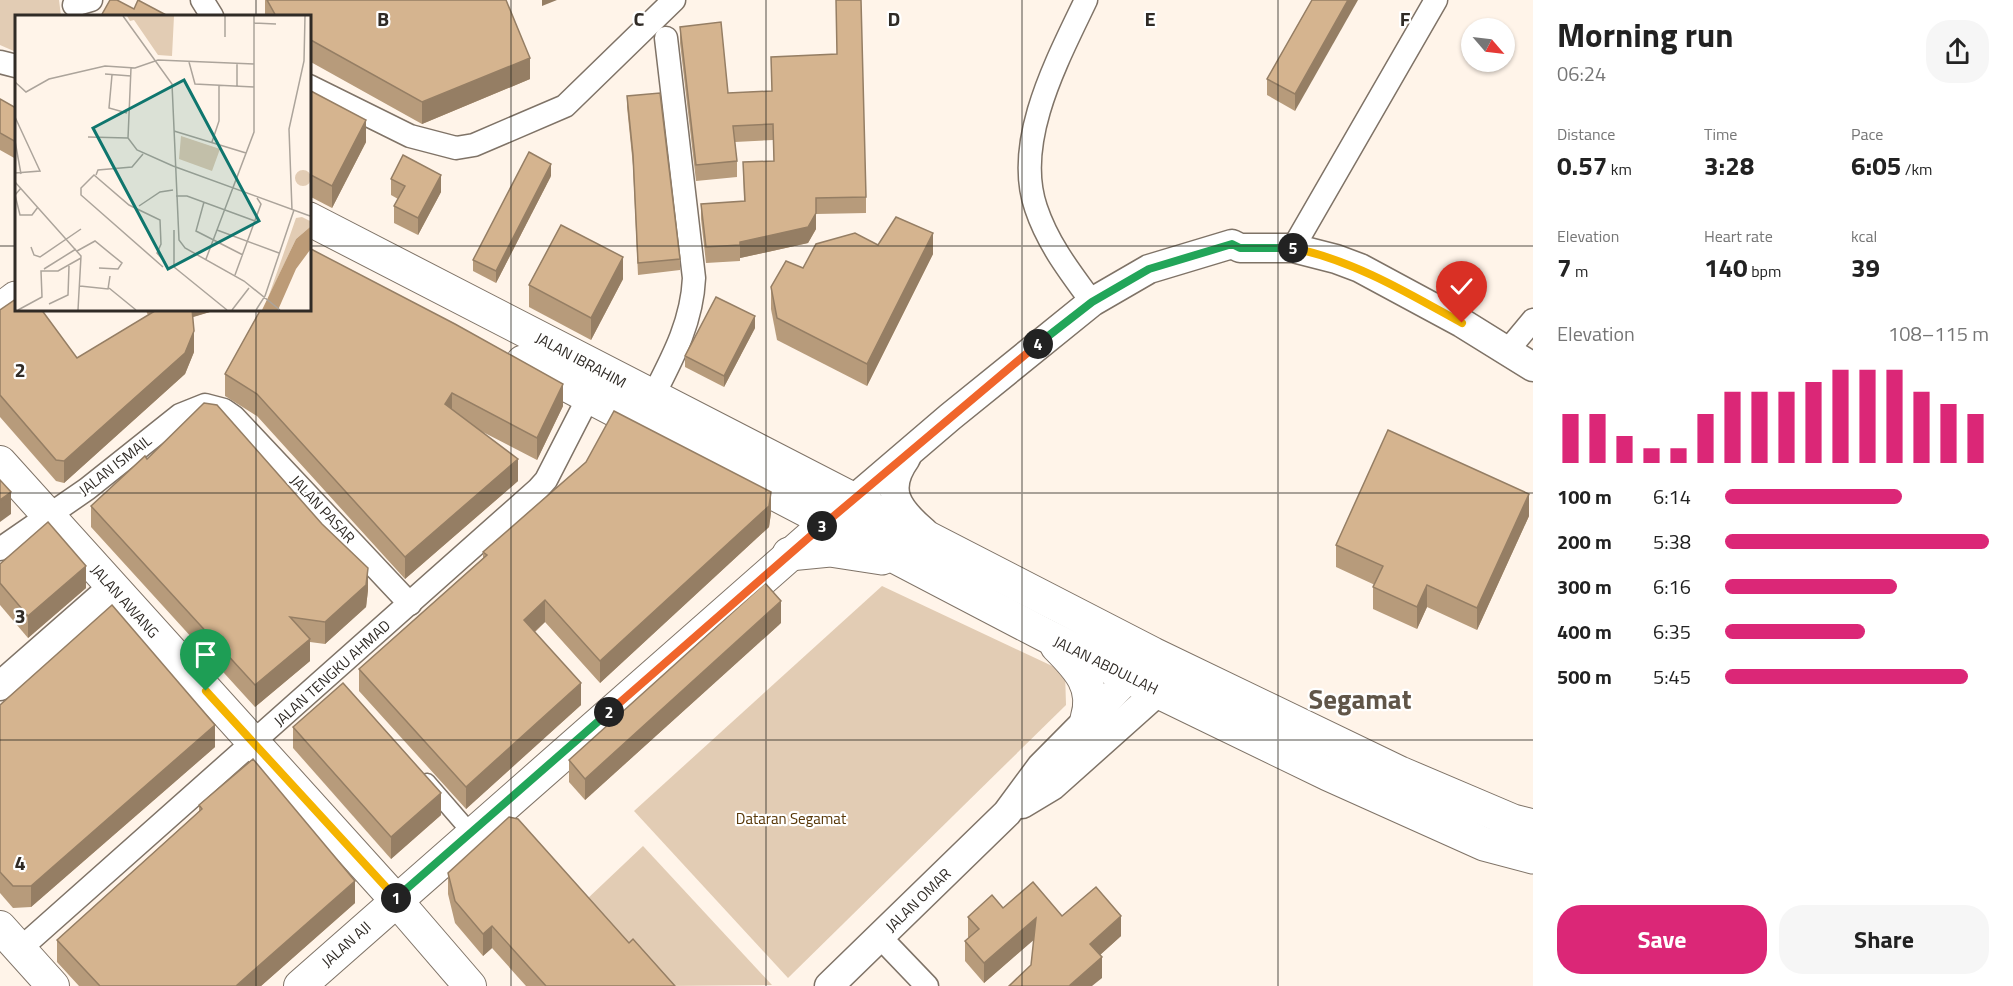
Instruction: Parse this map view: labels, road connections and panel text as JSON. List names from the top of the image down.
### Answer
{
  "streets": {
    "highway": ["JALAN IBRAHIM", "JALAN ABDULLAH"],
    "main road": ["JALAN AWANG", "JALAN AJI"],
    "street": [
      "JALAN ISMAIL",
      "JALAN PASAR",
      "JALAN TENGKU AHMAD",
      "JALAN OMAR"
    ]
  },
  "crossings": [
    ["JALAN IBRAHIM", "JALAN ABDULLAH"],
    ["JALAN IBRAHIM", "JALAN TENGKU AHMAD"],
    ["JALAN IBRAHIM", "JALAN AJI"],
    ["JALAN ISMAIL", "JALAN PASAR"],
    ["JALAN ISMAIL", "JALAN AWANG"],
    ["JALAN PASAR", "JALAN TENGKU AHMAD"],
    ["JALAN AWANG", "JALAN TENGKU AHMAD"],
    ["JALAN AWANG", "JALAN AJI"],
    ["JALAN ABDULLAH", "JALAN OMAR"],
    ["JALAN ABDULLAH", "JALAN AJI"]
  ],
  "districts": ["Segamat"],
  "parks": ["Dataran Segamat"],
  "north": "bottom right",
  "page": {
    "heading": ["Morning run", "06:24"],
    "stats": [
      ["Distance", "0.57 km"],
      ["Time", "3:28"],
      ["Pace", "6:05 /km"],
      ["Elevation", "7 m"],
      ["Heart rate", "140 bpm"],
      ["kcal", "39"]
    ],
    "pins": [
      "5",
      "4",
      "3",
      "2",
      "1"
    ],
    "chart": ["Elevation", "108–115 m"],
    "list": [
      {
        "name": "100 m",
        "note": "6:14"
      },
      {
        "name": "200 m",
        "note": "5:38"
      },
      {
        "name": "300 m",
        "note": "6:16"
      },
      {
        "name": "400 m",
        "note": "6:35"
      },
      {
        "name": "500 m",
        "note": "5:45"
      }
    ],
    "buttons": ["Save", "Share"]
  },
  "grid": {
    "columns": [
      "B",
      "C",
      "D",
      "E",
      "F"
    ],
    "rows": ["2", "3", "4"]
  }
}
